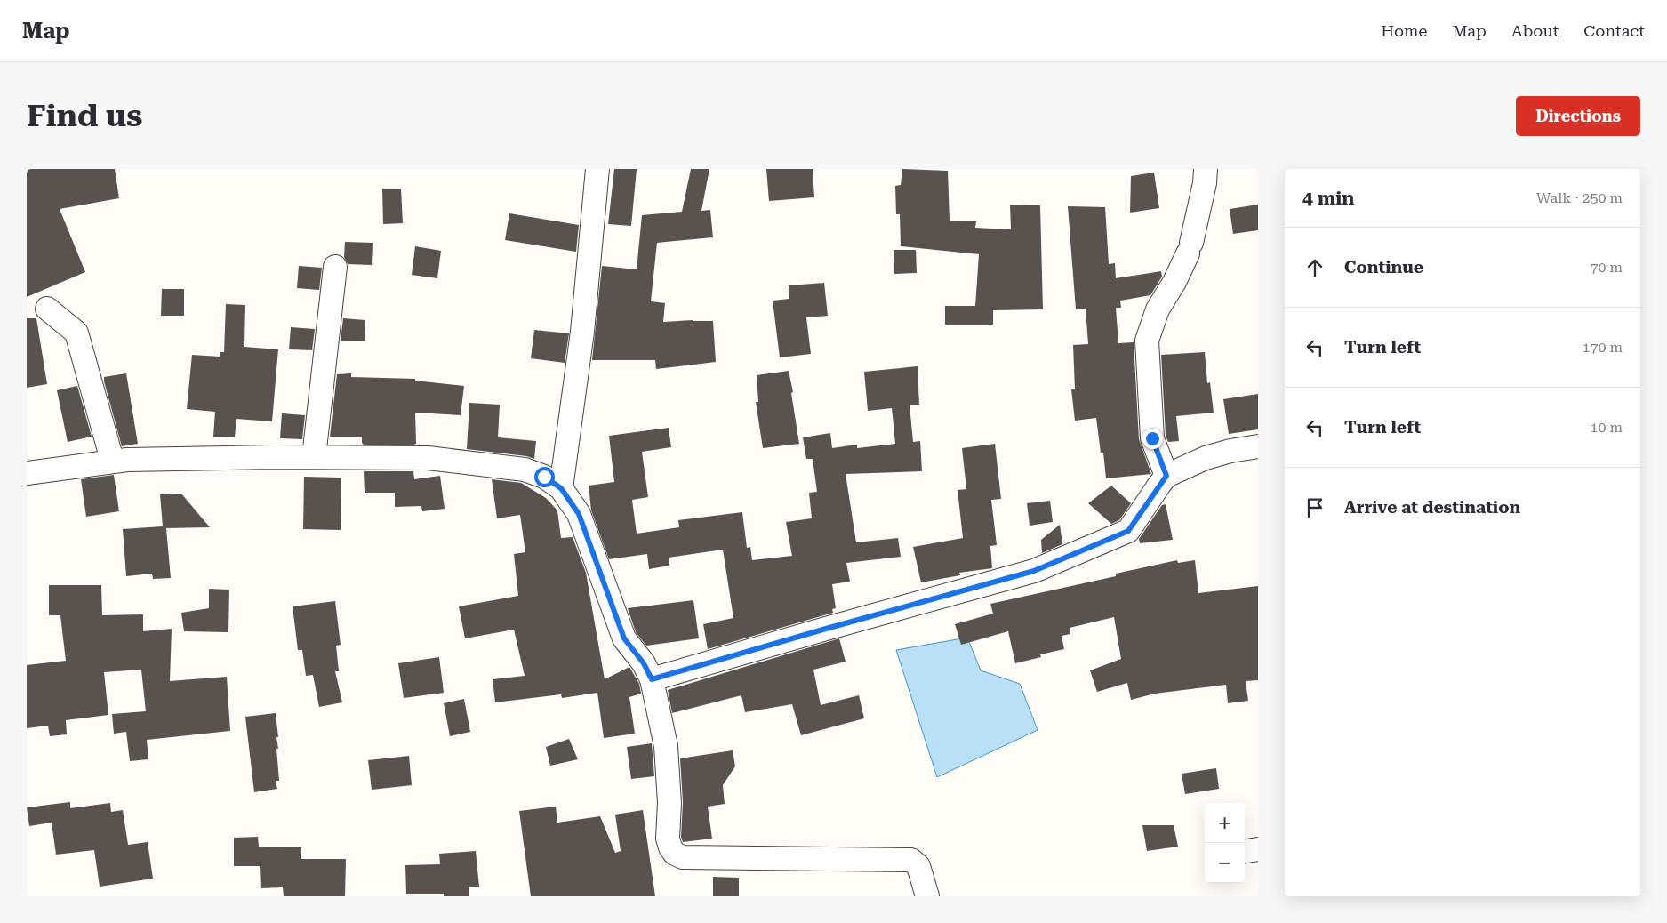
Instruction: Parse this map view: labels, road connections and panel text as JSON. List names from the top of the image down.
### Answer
{
  "page": {
    "header": "Map",
    "nav": [
      "Home",
      "Map",
      "About",
      "Contact"
    ],
    "buttons": "Directions",
    "title": "Find us",
    "heading": ["4 min", "Walk · 250 m"],
    "list": [
      ["Continue", "70 m"],
      ["Turn left", "170 m"],
      ["Turn left", "10 m"],
      "Arrive at destination"
    ],
    "map_buttons": ["+", "−"]
  }
}
